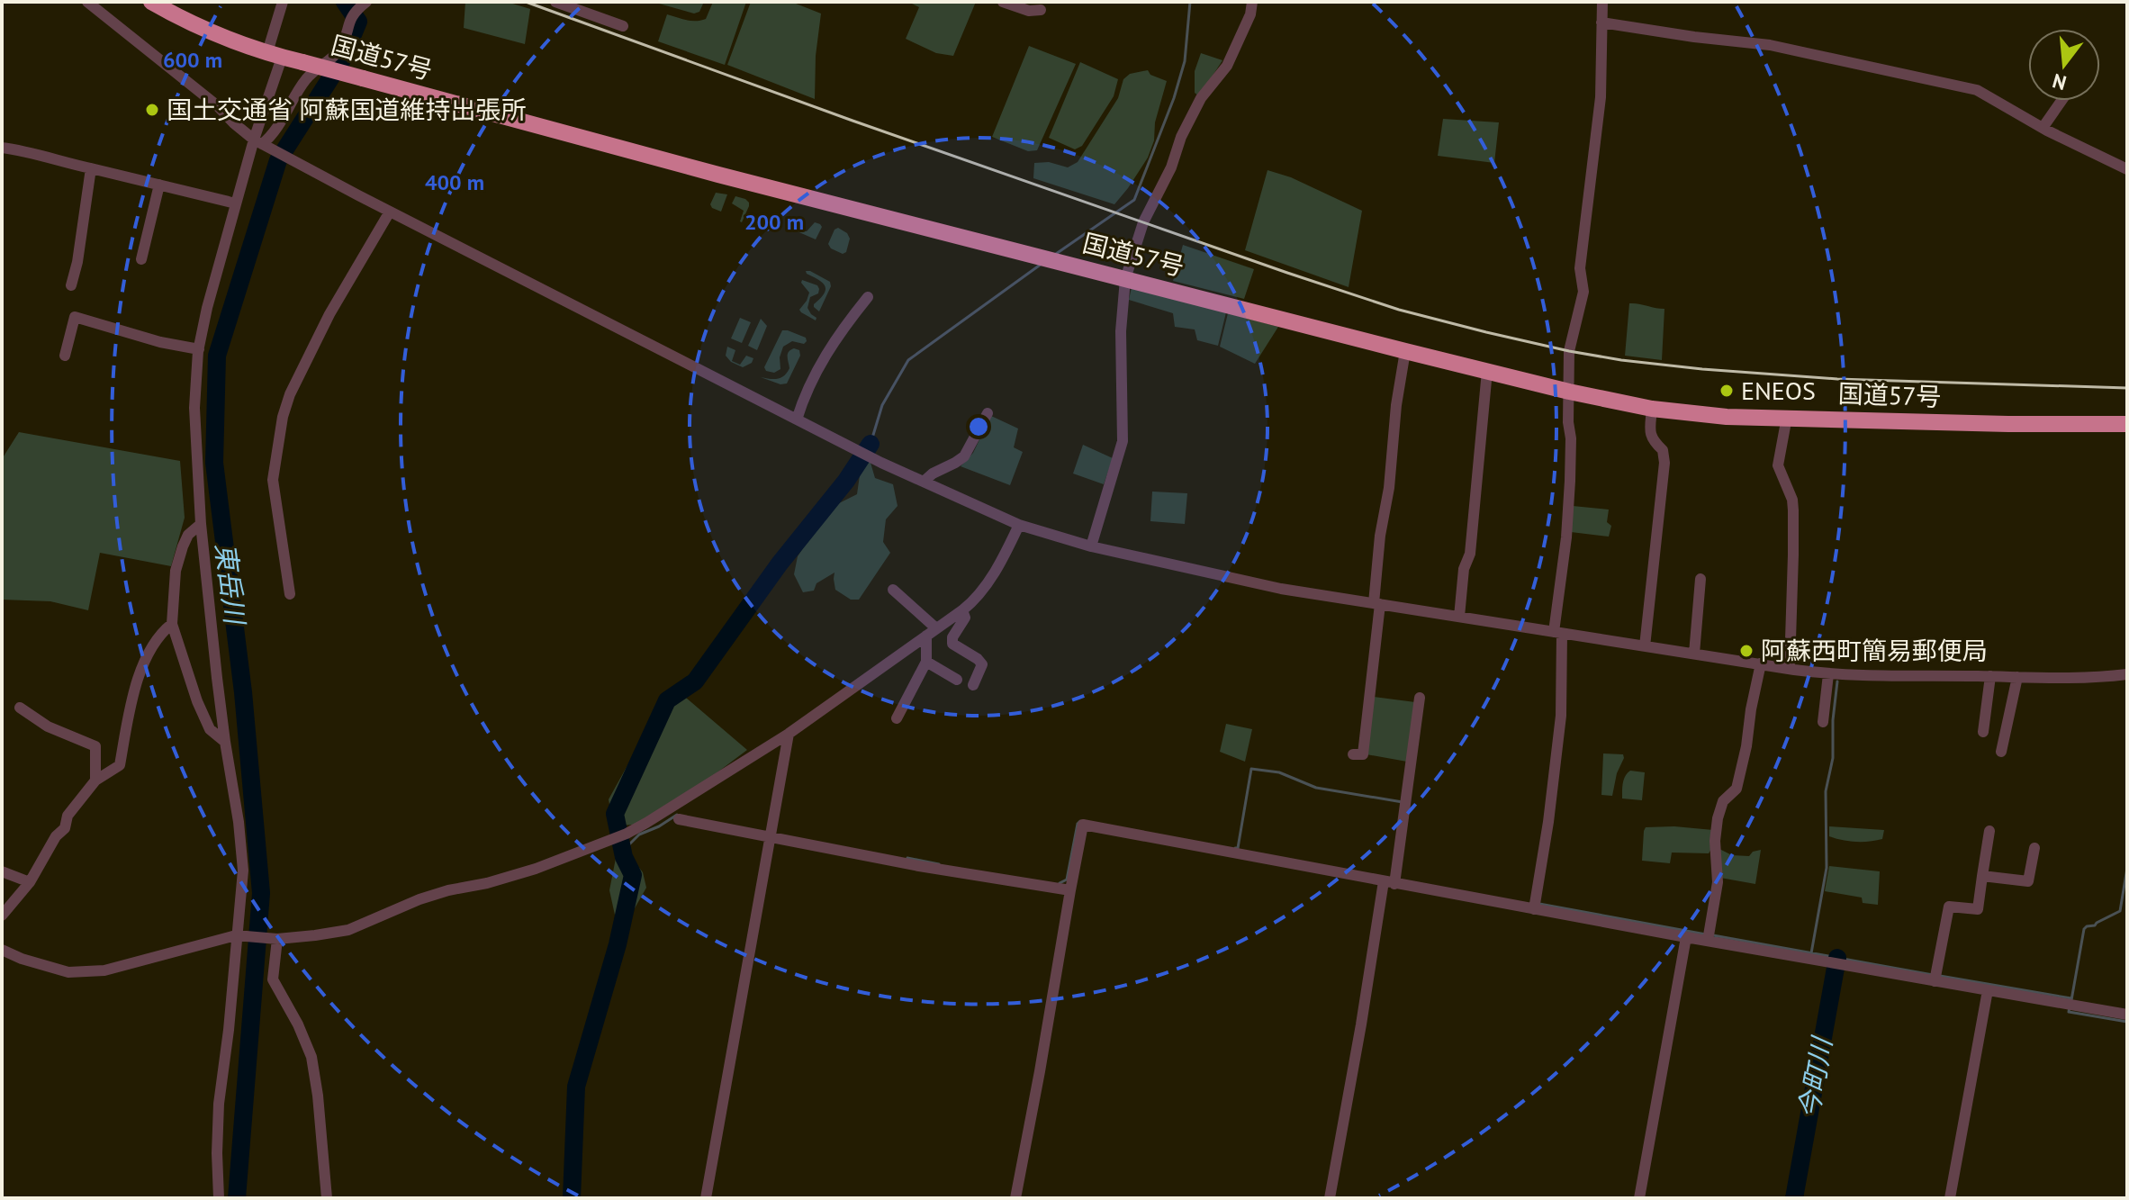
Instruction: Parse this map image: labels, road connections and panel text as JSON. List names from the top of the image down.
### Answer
{
  "streets": {
    "highway": ["国道57号"]
  },
  "water": ["東岳川", "今町川"],
  "places": ["国土交通省 阿蘇国道維持出張所", "ENEOS", "阿蘇西町簡易郵便局"],
  "north": "bottom",
  "rings": ["600 m", "400 m", "200 m"]
}
